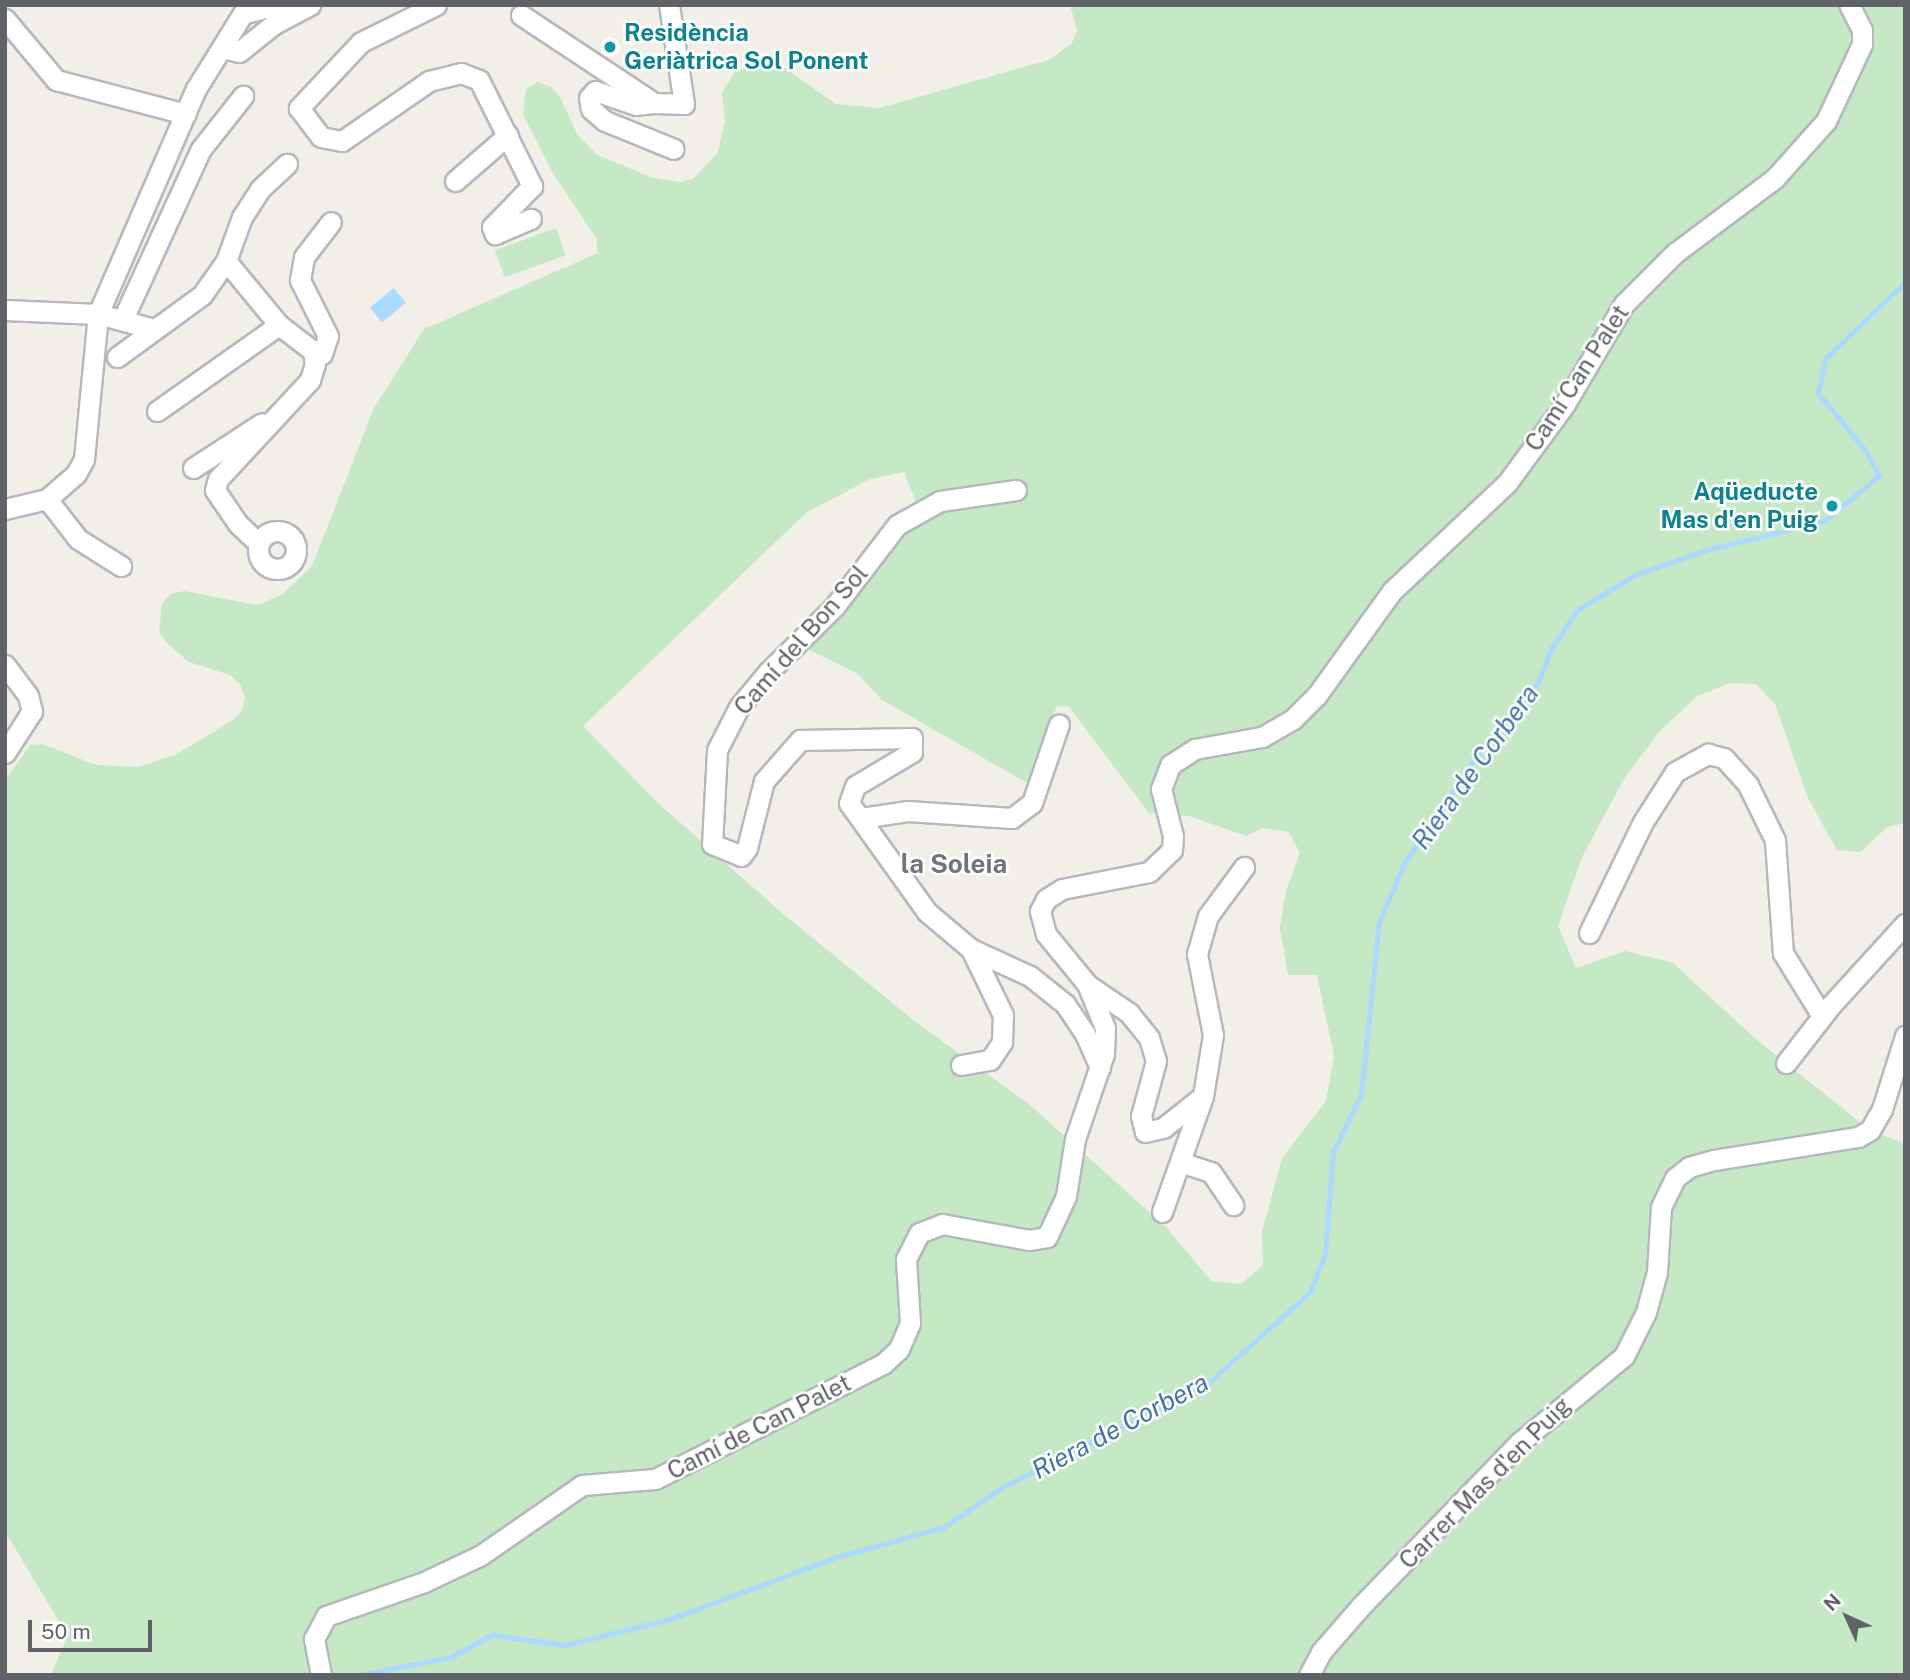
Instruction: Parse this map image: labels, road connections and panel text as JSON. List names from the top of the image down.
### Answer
{
  "streets": {
    "street": [
      "Camí Can Palet",
      "Camí del Bon Sol",
      "Camí de Can Palet",
      "Carrer Mas d'en Puig"
    ]
  },
  "districts": ["la Soleia"],
  "water": ["Riera de Corbera"],
  "places": ["Residència Geriàtrica Sol Ponent", "Aqüeducte Mas d'en Puig"],
  "scale_bar": "50 m",
  "north": "top left"
}
